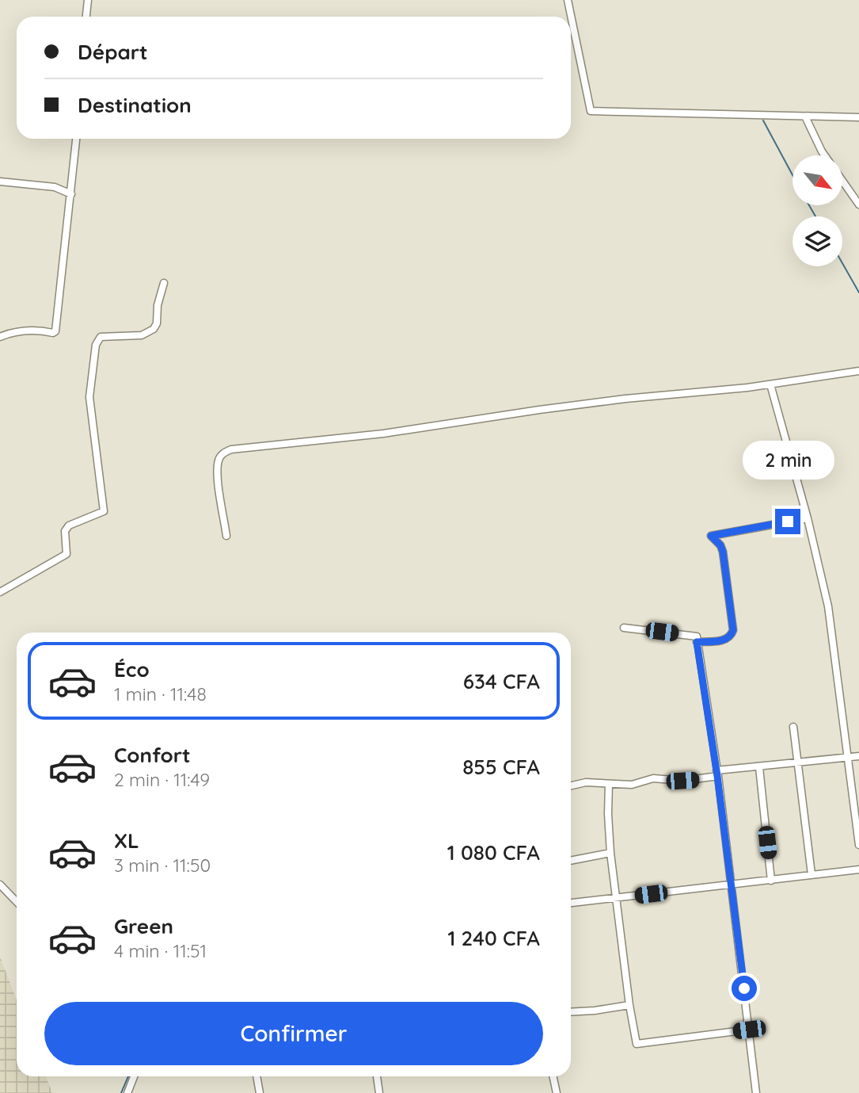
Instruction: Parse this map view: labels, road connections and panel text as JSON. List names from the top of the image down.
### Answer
{
  "north": "bottom right",
  "page": {
    "banner": ["Départ", "Destination"],
    "bubble": "2 min",
    "list": [
      {
        "name": "Éco",
        "note": "1 min · 11:48",
        "value": "634 CFA"
      },
      {
        "name": "Confort",
        "note": "2 min · 11:49",
        "value": "855 CFA"
      },
      {
        "name": "XL",
        "note": "3 min · 11:50",
        "value": "1 080 CFA"
      },
      {
        "name": "Green",
        "note": "4 min · 11:51",
        "value": "1 240 CFA"
      }
    ],
    "buttons": "Confirmer"
  }
}
